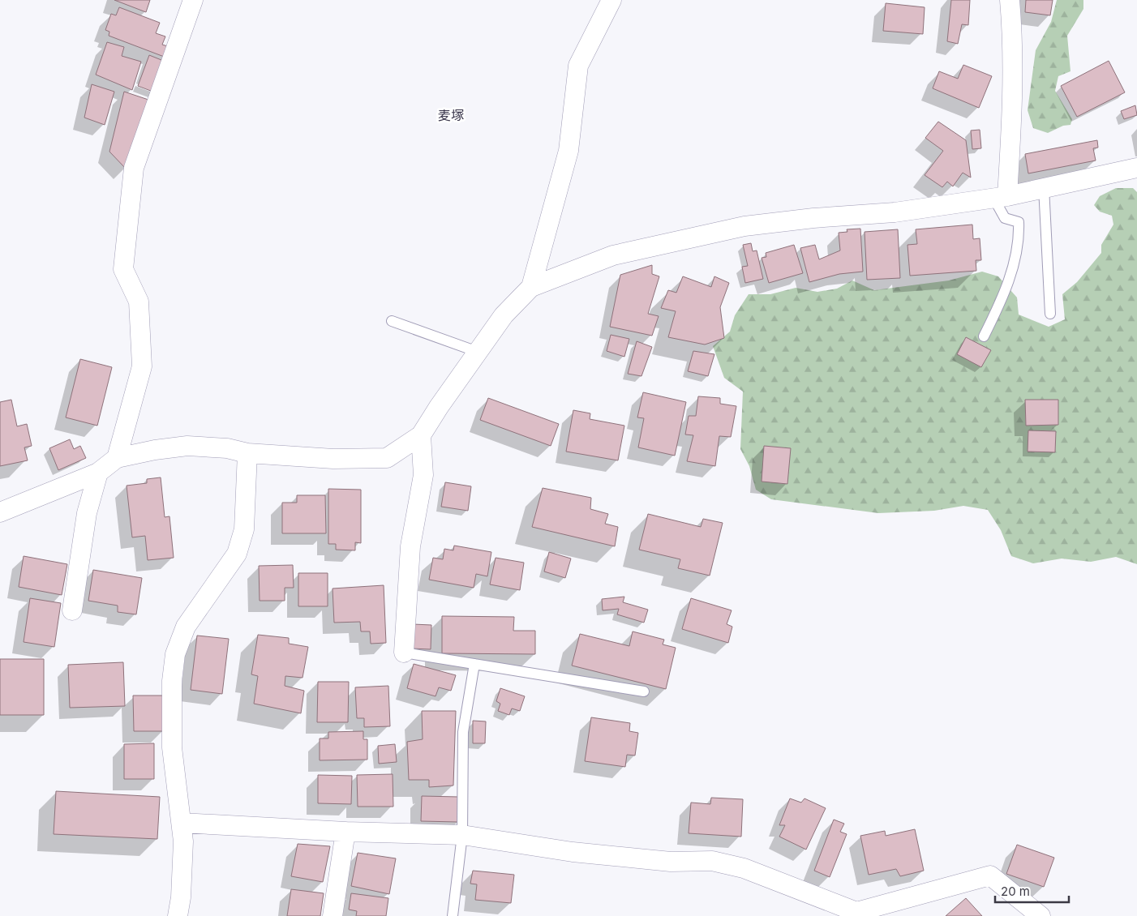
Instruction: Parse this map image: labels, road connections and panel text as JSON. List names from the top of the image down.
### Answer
{
  "districts": ["麦塚"],
  "scale_bar": "20 m"
}
